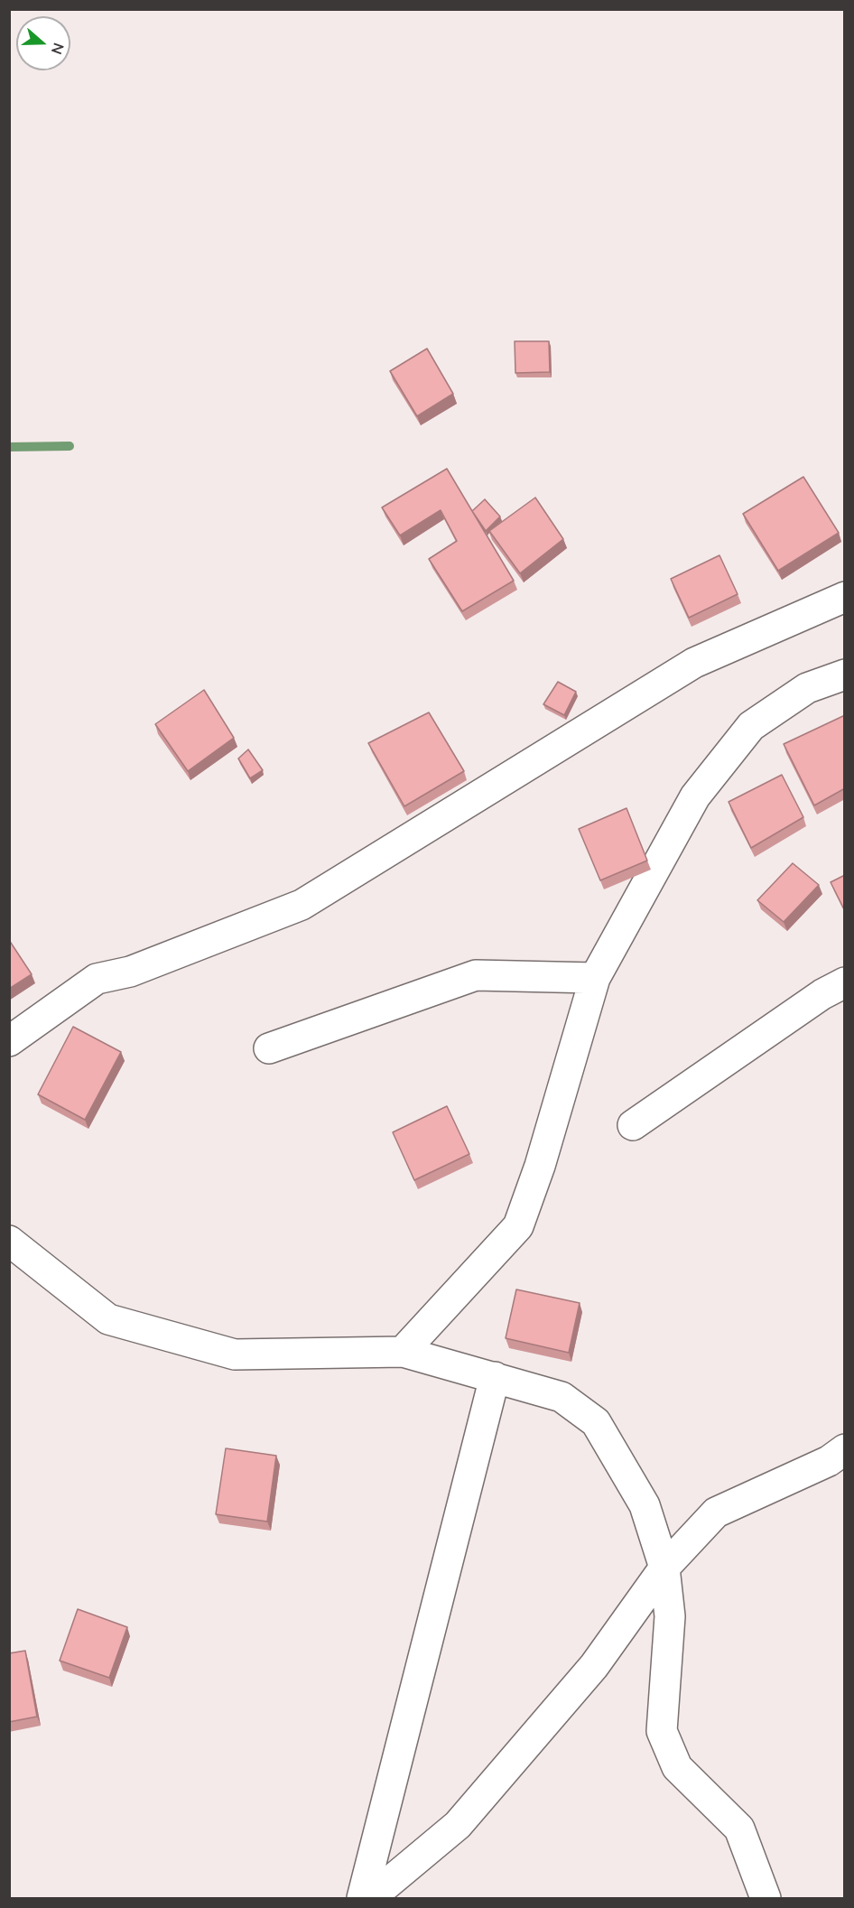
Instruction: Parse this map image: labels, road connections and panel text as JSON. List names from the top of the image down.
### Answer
{
  "north": "right"
}
